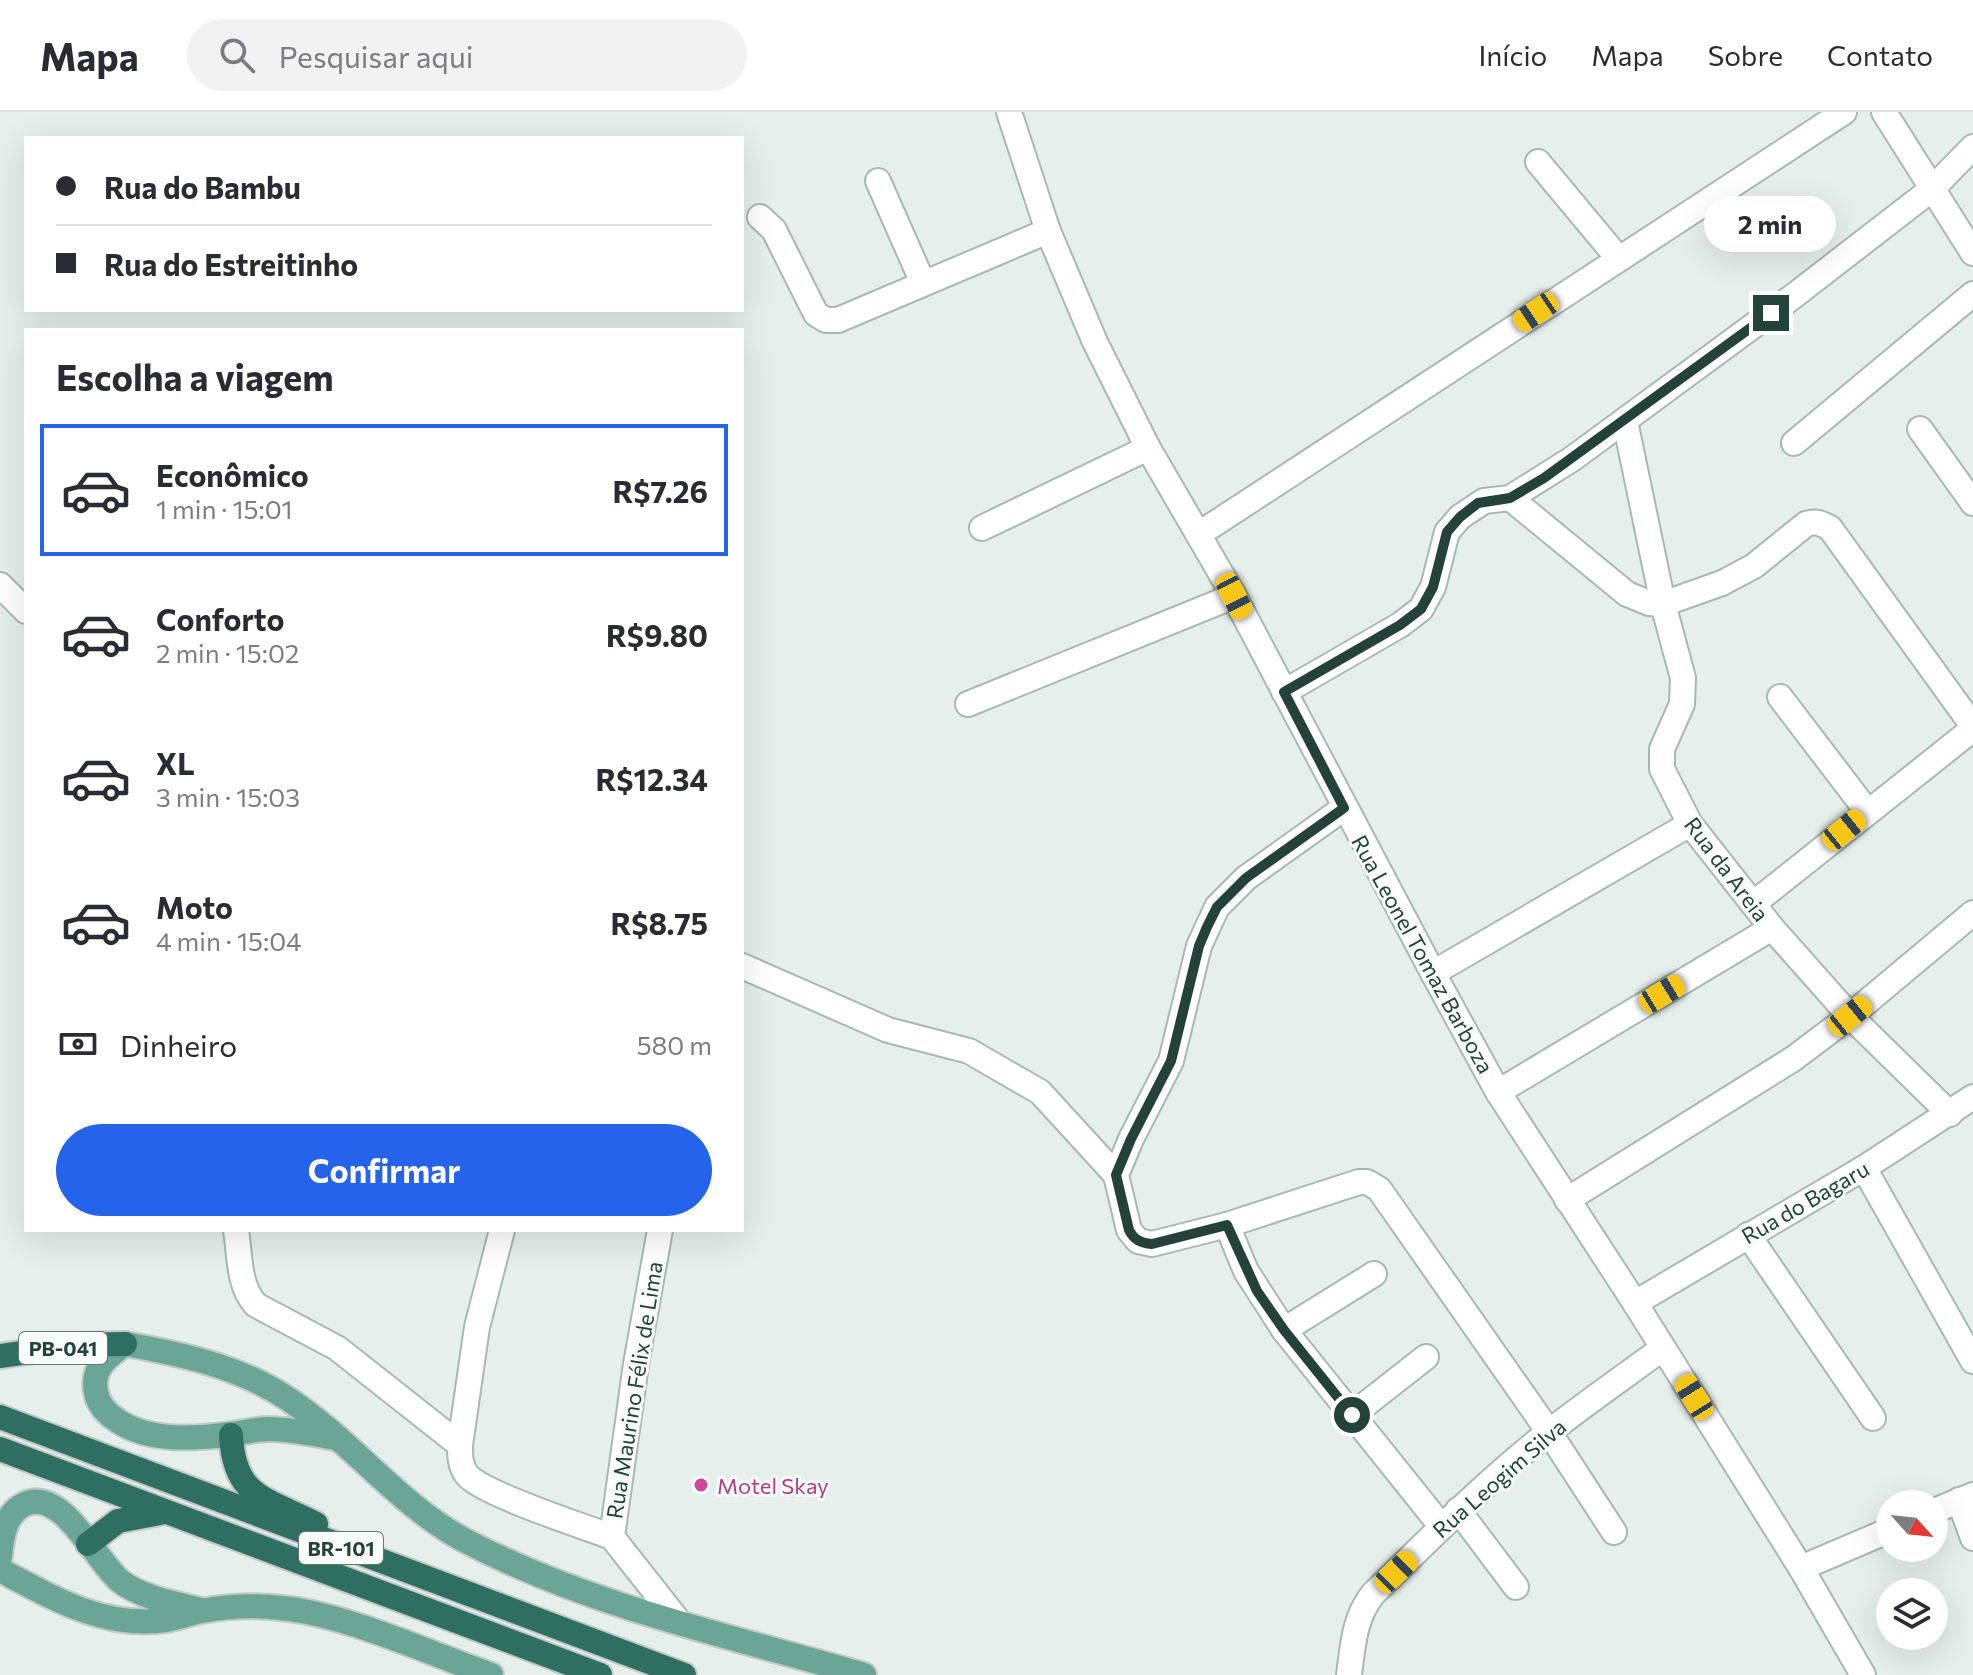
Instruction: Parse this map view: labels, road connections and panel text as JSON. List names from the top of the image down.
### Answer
{
  "streets": {
    "highway": ["PB-041", "BR-101"],
    "street": [
      "Rua da Areia",
      "Rua Leonel Tomaz Barboza",
      "Rua do Bagaru",
      "Rua Maurino Félix de Lima",
      "Rua Leogim Silva"
    ]
  },
  "crossings": [
    ["Rua da Areia", "Rua do Bagaru"],
    ["Rua Leonel Tomaz Barboza", "Rua do Bagaru"],
    ["Rua Leonel Tomaz Barboza", "Rua Leogim Silva"],
    ["PB-041", "Rua Maurino Félix de Lima"]
  ],
  "places": ["Motel Skay"],
  "north": "bottom right",
  "page": {
    "header": "Mapa",
    "search": "Pesquisar aqui",
    "nav": [
      "Início",
      "Mapa",
      "Sobre",
      "Contato"
    ],
    "banner": ["Rua do Bambu", "Rua do Estreitinho"],
    "bubble": "2 min",
    "heading": "Escolha a viagem",
    "list": [
      {
        "name": "Econômico",
        "note": "1 min · 15:01",
        "value": "R$7.26"
      },
      {
        "name": "Conforto",
        "note": "2 min · 15:02",
        "value": "R$9.80"
      },
      {
        "name": "XL",
        "note": "3 min · 15:03",
        "value": "R$12.34"
      },
      {
        "name": "Moto",
        "note": "4 min · 15:04",
        "value": "R$8.75"
      }
    ],
    "pay": ["Dinheiro", "580 m"],
    "buttons": "Confirmar"
  }
}
